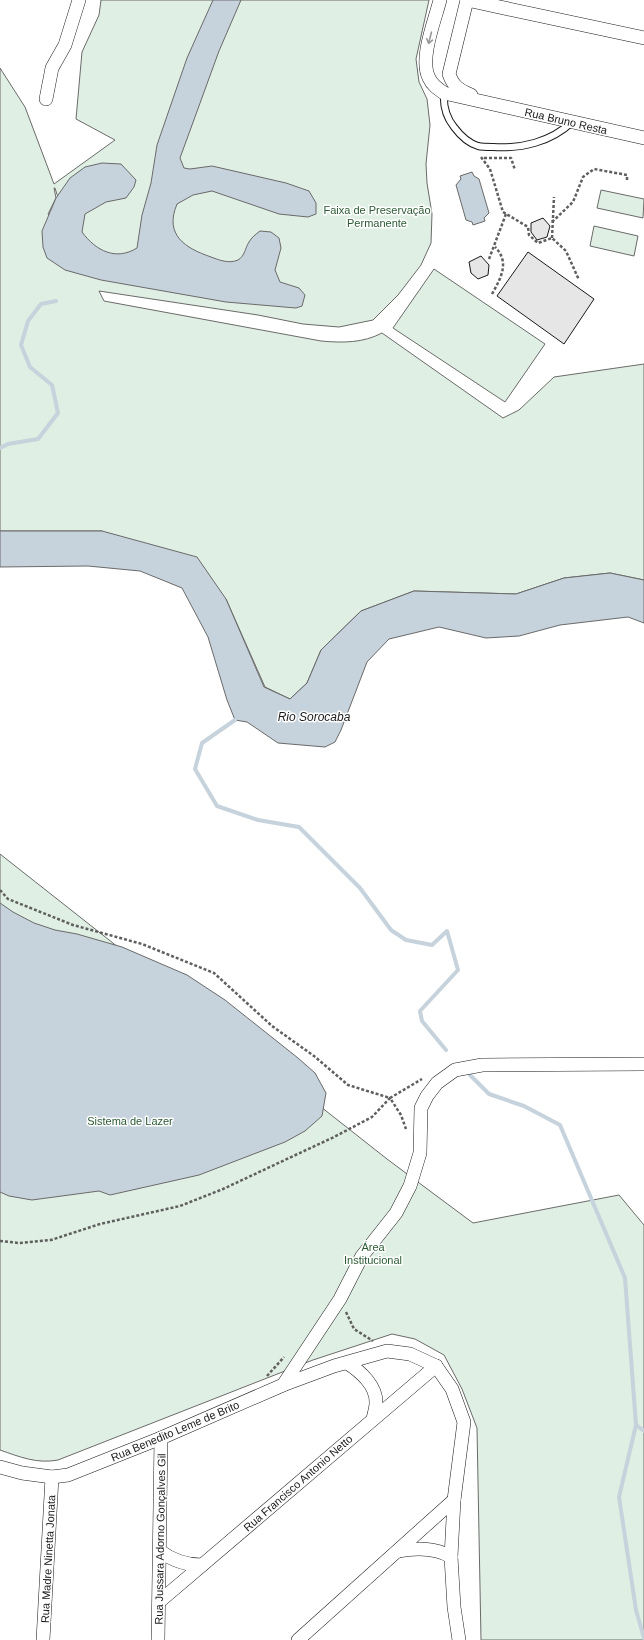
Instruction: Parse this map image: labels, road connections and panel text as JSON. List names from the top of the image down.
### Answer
{
  "streets": {
    "street": [
      "Rua Bruno Resta",
      "Rua Benedito Leme de Brito",
      "Rua Francisco Antonio Netto",
      "Rua Jussara Adorno Gonçalves Gil",
      "Rua Madre Ninetta Jonata"
    ]
  },
  "crossings": [
    ["Rua Benedito Leme de Brito", "Rua Francisco Antonio Netto"],
    ["Rua Benedito Leme de Brito", "Rua Jussara Adorno Gonçalves Gil"],
    ["Rua Benedito Leme de Brito", "Rua Madre Ninetta Jonata"],
    ["Rua Francisco Antonio Netto", "Rua Jussara Adorno Gonçalves Gil"]
  ],
  "water": ["Rio Sorocaba"],
  "parks": ["Faixa de Preservação Permanente", "Sistema de Lazer", "Área Institucional"]
}
